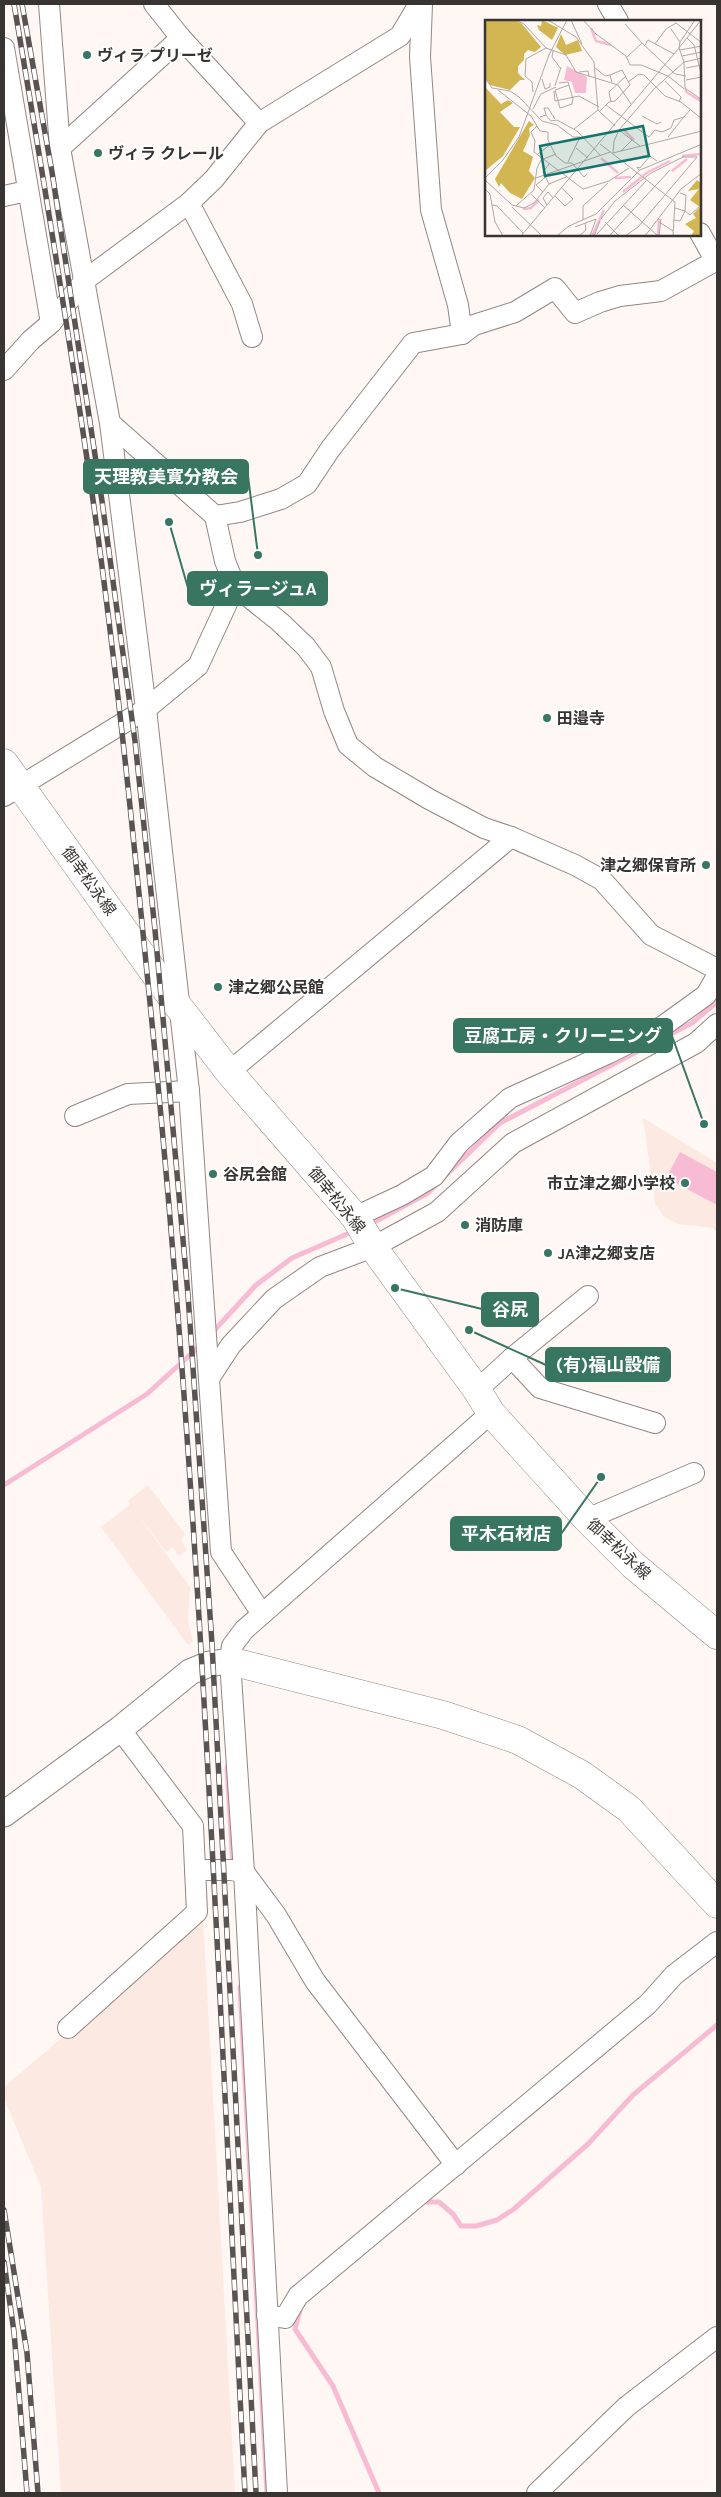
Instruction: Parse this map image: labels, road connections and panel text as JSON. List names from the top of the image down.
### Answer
{
  "streets": {
    "main road": ["御幸松永線"]
  },
  "places": [
    "ヴィラ プリーゼ",
    "ヴィラ クレール",
    "ヴィラージュA",
    "天理教美寛分教会",
    "田邉寺",
    "津之郷保育所",
    "津之郷公民館",
    "豆腐工房・クリーニング",
    "谷尻会館",
    "市立津之郷小学校",
    "消防庫",
    "JA津之郷支店",
    "谷尻",
    "(有)福山設備",
    "平木石材店"
  ]
}
